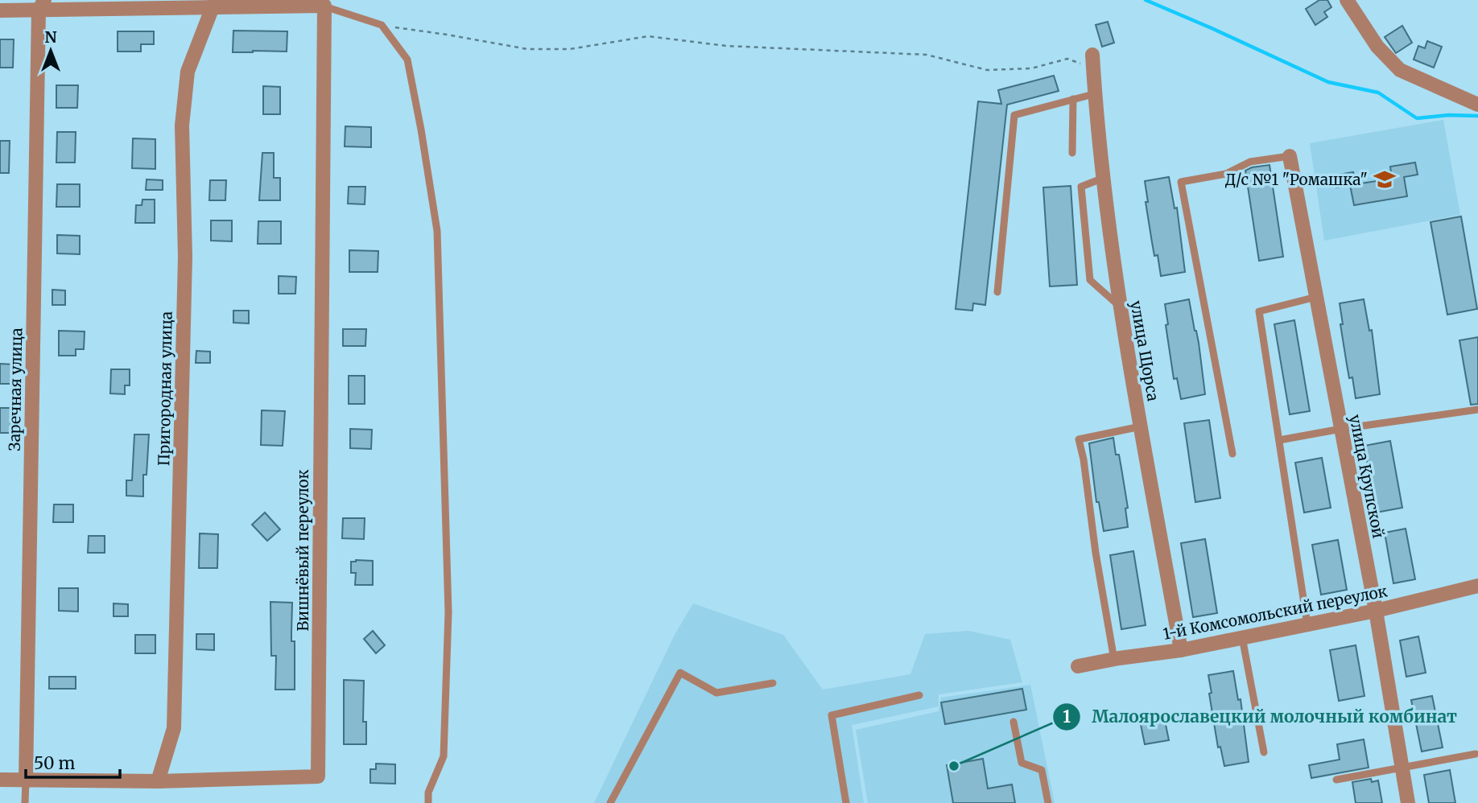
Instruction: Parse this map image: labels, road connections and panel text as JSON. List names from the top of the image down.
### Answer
{
  "streets": {
    "street": [
      "улица Щорса",
      "Пригородная улица",
      "Заречная улица",
      "улица Крупской",
      "Вишнёвый переулок",
      "1-й Комсомольский переулок"
    ]
  },
  "crossings": [
    ["улица Щорса", "1-й Комсомольский переулок"],
    ["Пригородная улица", "Вишнёвый переулок"],
    ["Заречная улица", "Вишнёвый переулок"],
    ["улица Крупской", "1-й Комсомольский переулок"]
  ],
  "places": {
    "school or university": ["Д/с №1 \"Ромашка\""],
    "other": ["Малоярославецкий молочный комбинат"]
  },
  "scale_bar": "50 m",
  "north": "top"
}
